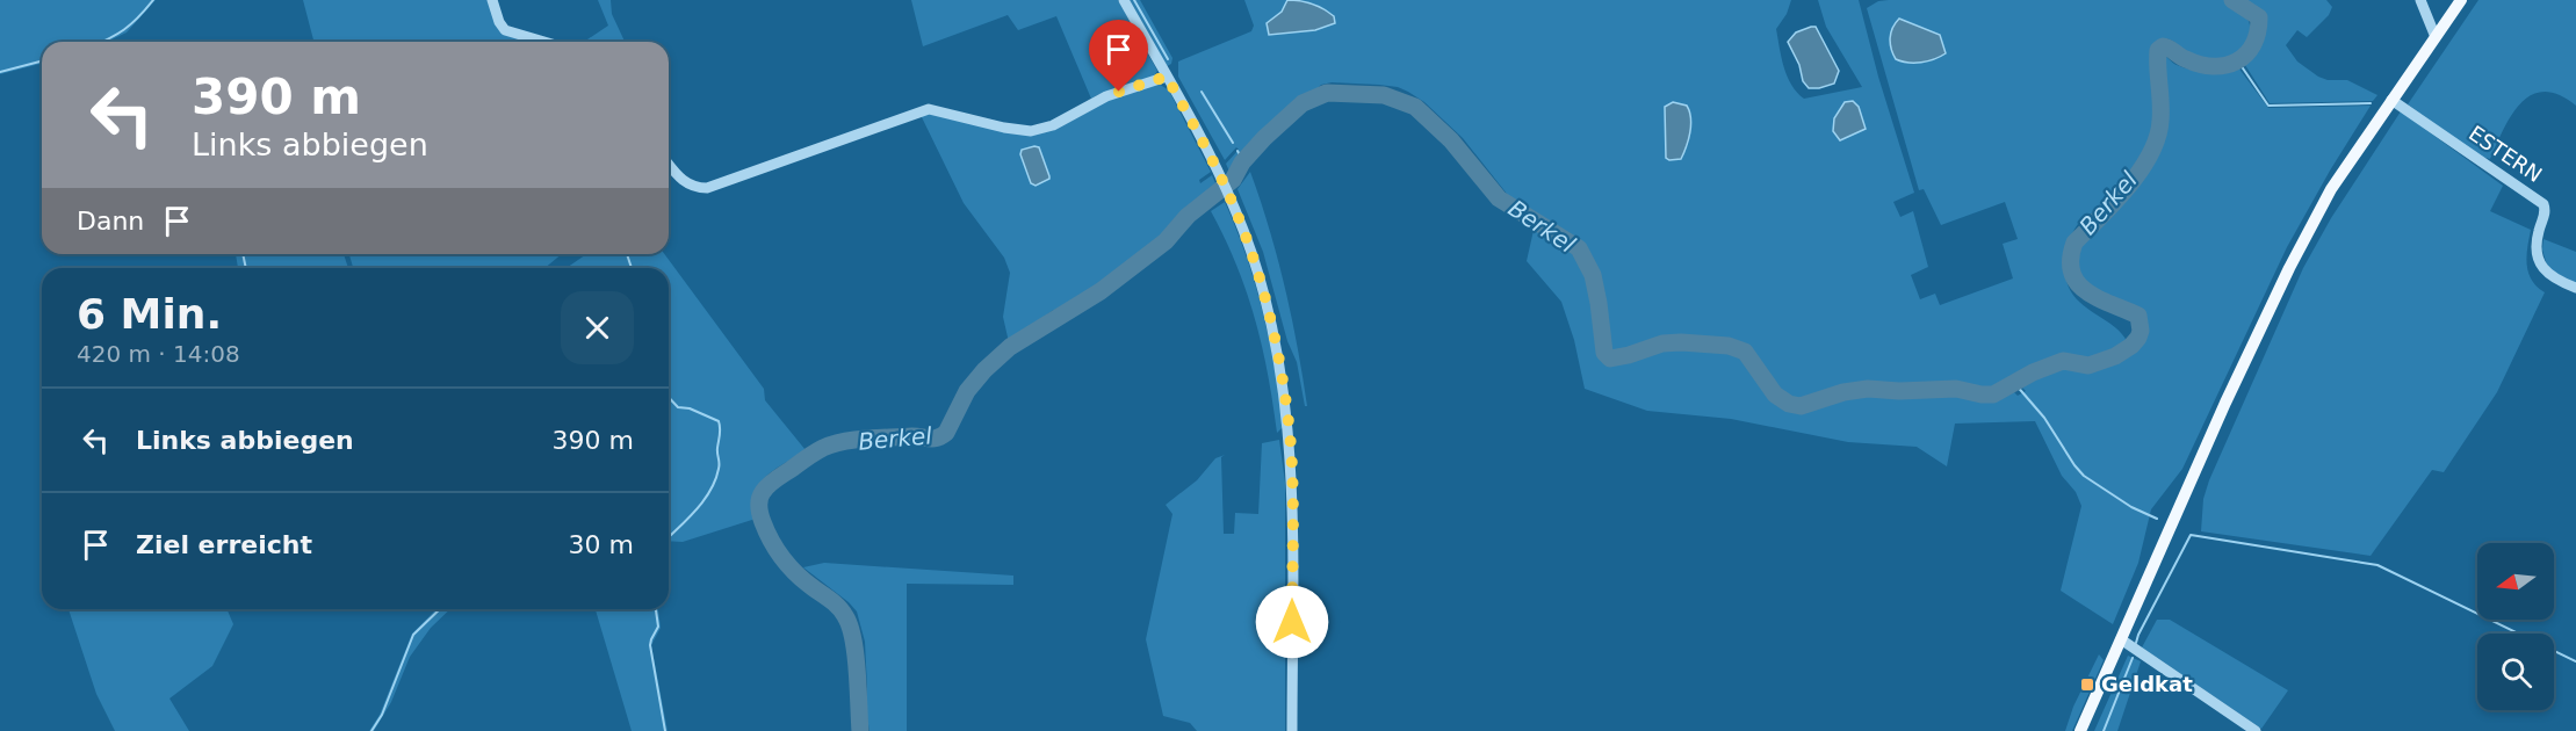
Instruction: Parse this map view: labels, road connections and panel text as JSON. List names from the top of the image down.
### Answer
{
  "streets": {
    "street": ["ESTERN"]
  },
  "water": ["Berkel"],
  "places": {
    "transit": ["Geldkat"]
  },
  "north": "left",
  "page": {
    "turn": ["390 m", "Links abbiegen"],
    "then": "Dann",
    "heading": ["6 Min.", "420 m · 14:08"],
    "list": [
      {
        "name": "Links abbiegen",
        "value": "390 m"
      },
      {
        "name": "Ziel erreicht",
        "value": "30 m"
      }
    ]
  }
}
